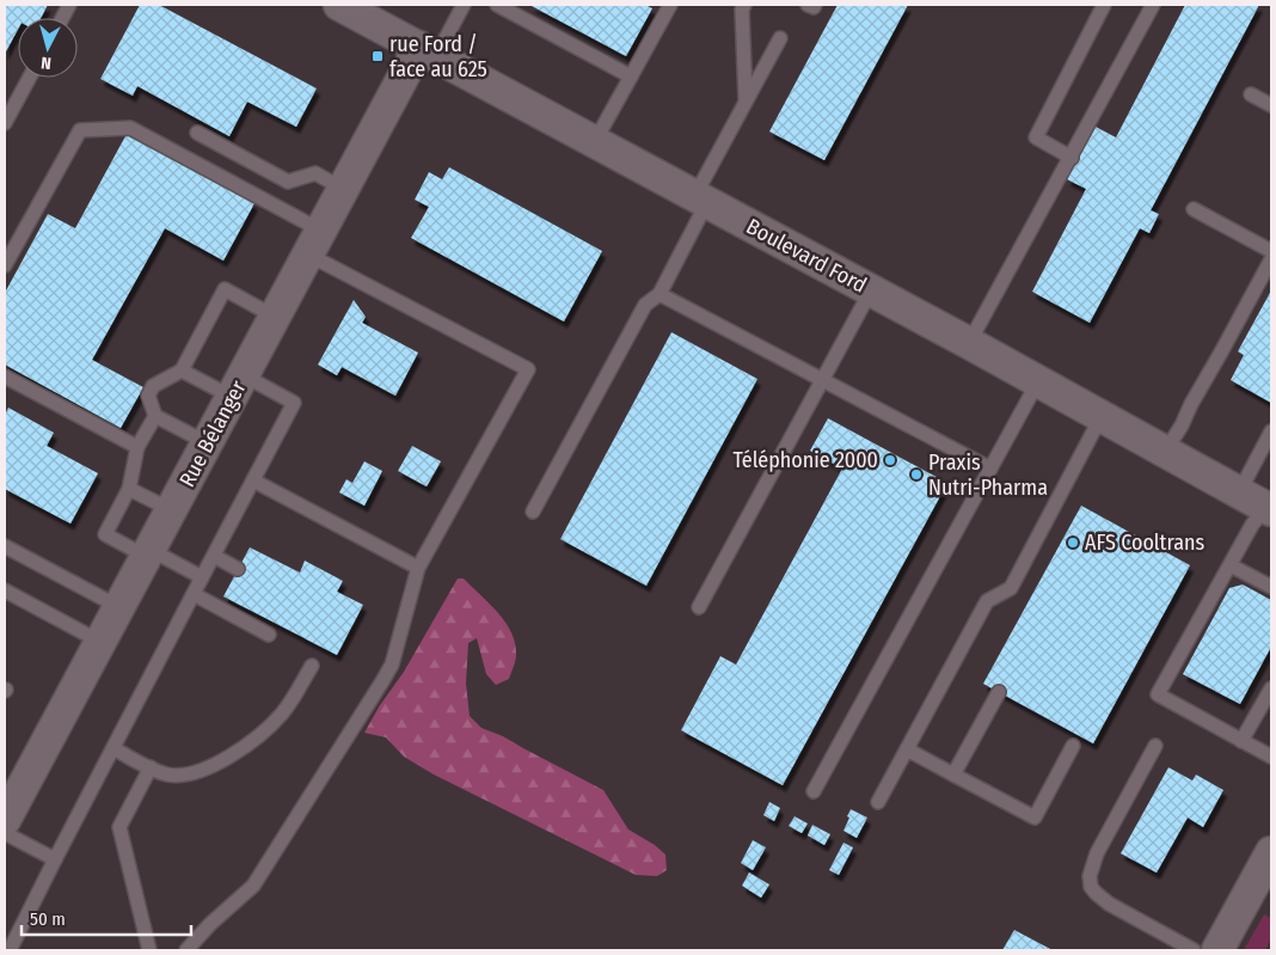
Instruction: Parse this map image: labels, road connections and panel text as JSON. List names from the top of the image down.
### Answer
{
  "streets": {
    "street": ["Boulevard Ford", "Rue Bélanger"]
  },
  "crossings": [
    ["Boulevard Ford", "Rue Bélanger"]
  ],
  "places": {
    "transit": ["rue Ford / face au 625"],
    "other": ["Téléphonie 2000", "Praxis Nutri-Pharma", "AFS Cooltrans"]
  },
  "scale_bar": "50 m",
  "north": "bottom"
}
